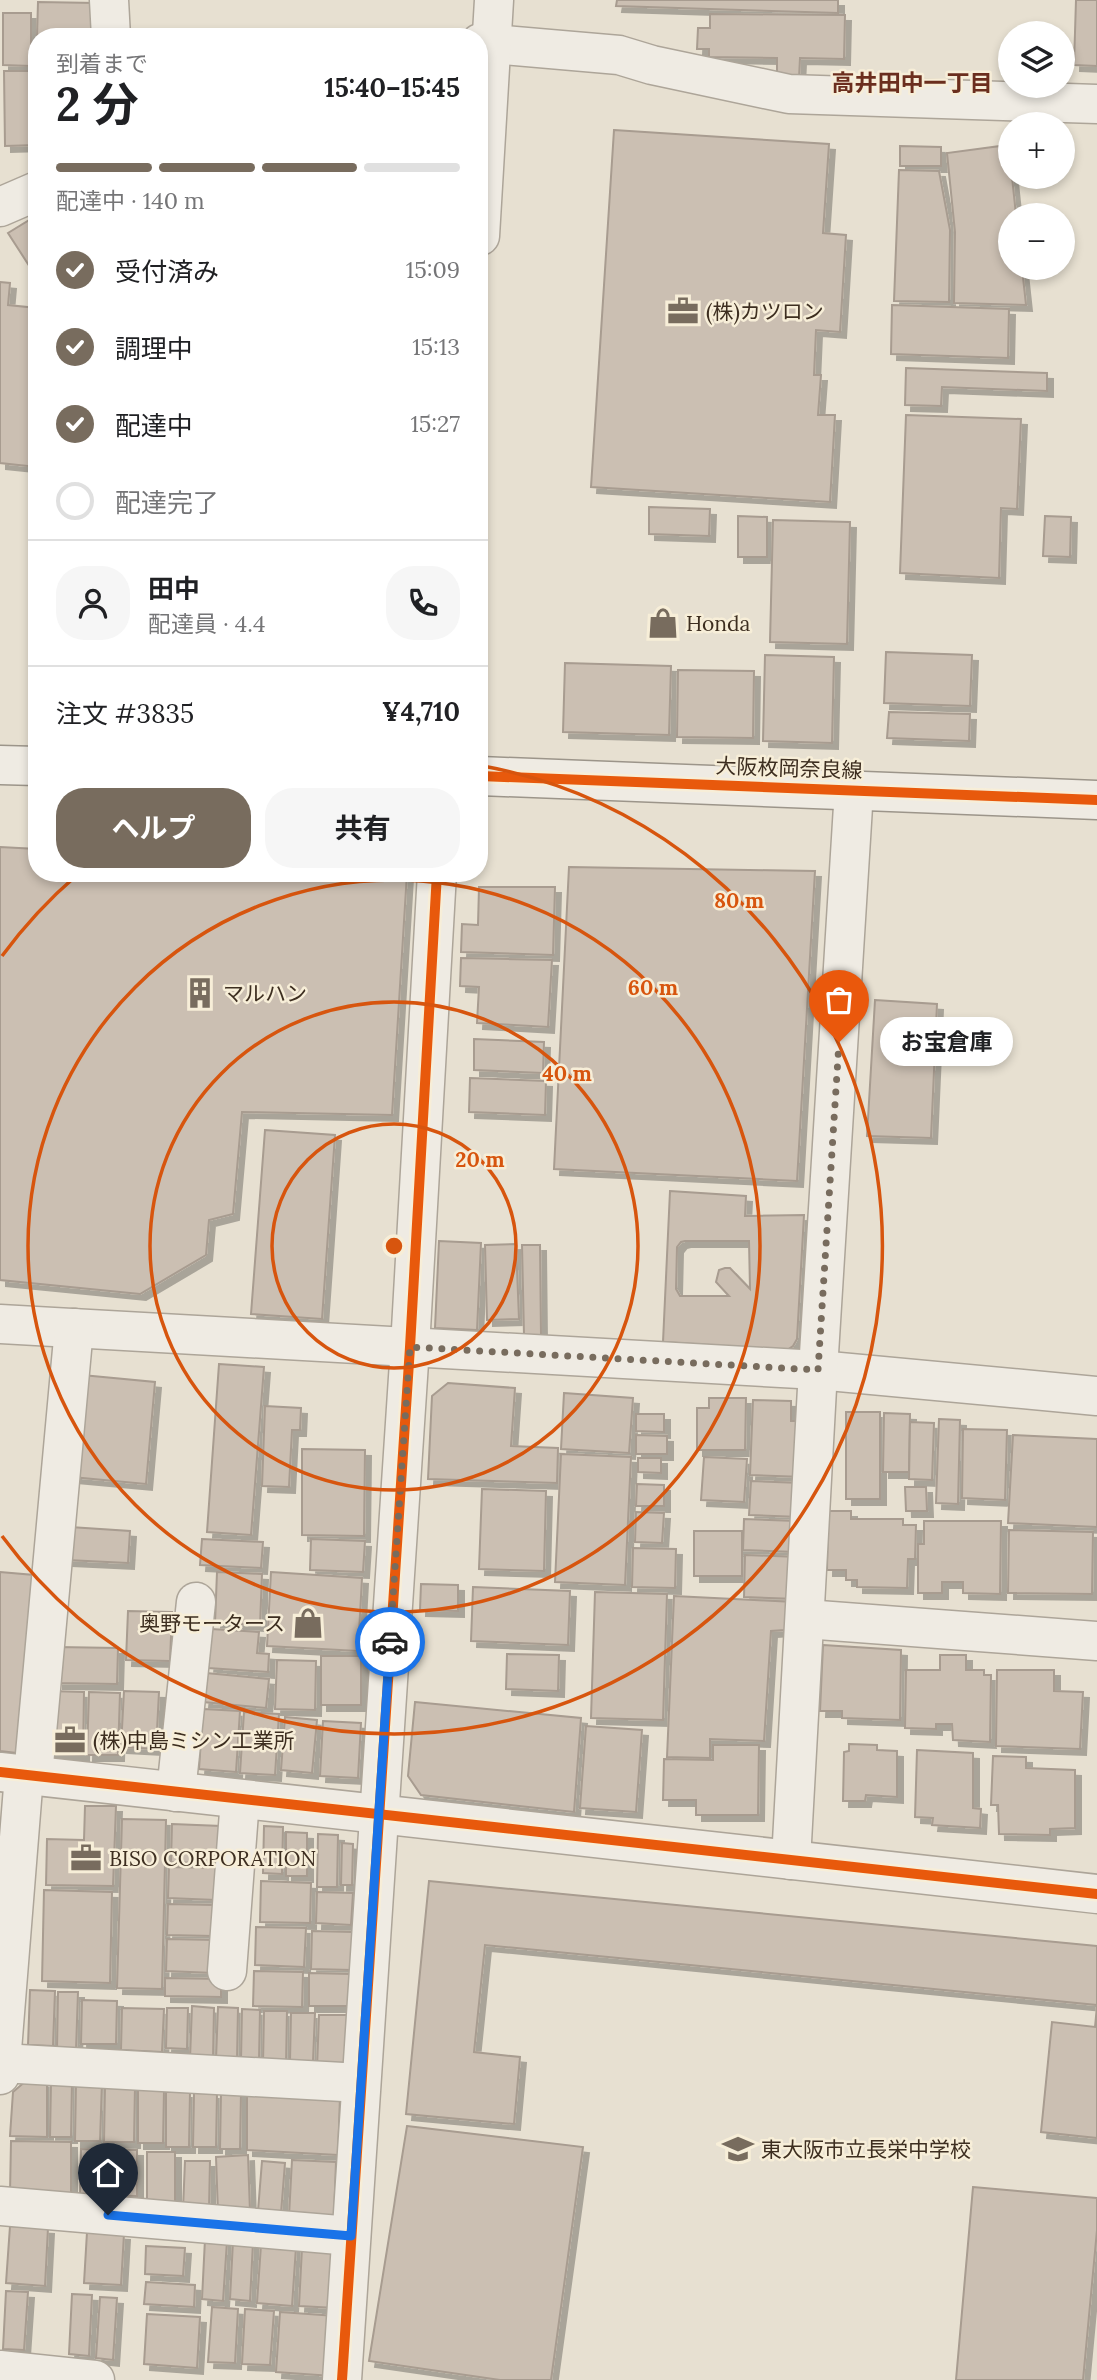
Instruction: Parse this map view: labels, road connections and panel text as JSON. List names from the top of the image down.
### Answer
{
  "streets": {
    "street": ["大阪枚岡奈良線"]
  },
  "districts": ["高井田中一丁目"],
  "places": {
    "office": ["(株)カツロン", "(株)中島ミシン工業所", "BISO CORPORATION"],
    "shop": ["Honda", "奥野モータース"],
    "building": ["マルハン"],
    "other": ["お宝倉庫"],
    "school or university": ["東大阪市立長栄中学校"]
  },
  "page": {
    "map_buttons": ["+", "−"],
    "heading": ["2 分", "到着まで", "15:40–15:45"],
    "panel": [
      "田中",
      "配達員 · 4.4",
      "注文 #3835",
      "¥4,710"
    ],
    "bar": "配達中 · 140 m",
    "list": [
      ["受付済み", "15:09"],
      ["調理中", "15:13"],
      ["配達中", "15:27"],
      "配達完了"
    ],
    "buttons": ["ヘルプ", "共有"],
    "bubble": "お宝倉庫"
  },
  "rings": [
    "80 m",
    "60 m",
    "40 m",
    "20 m"
  ]
}
